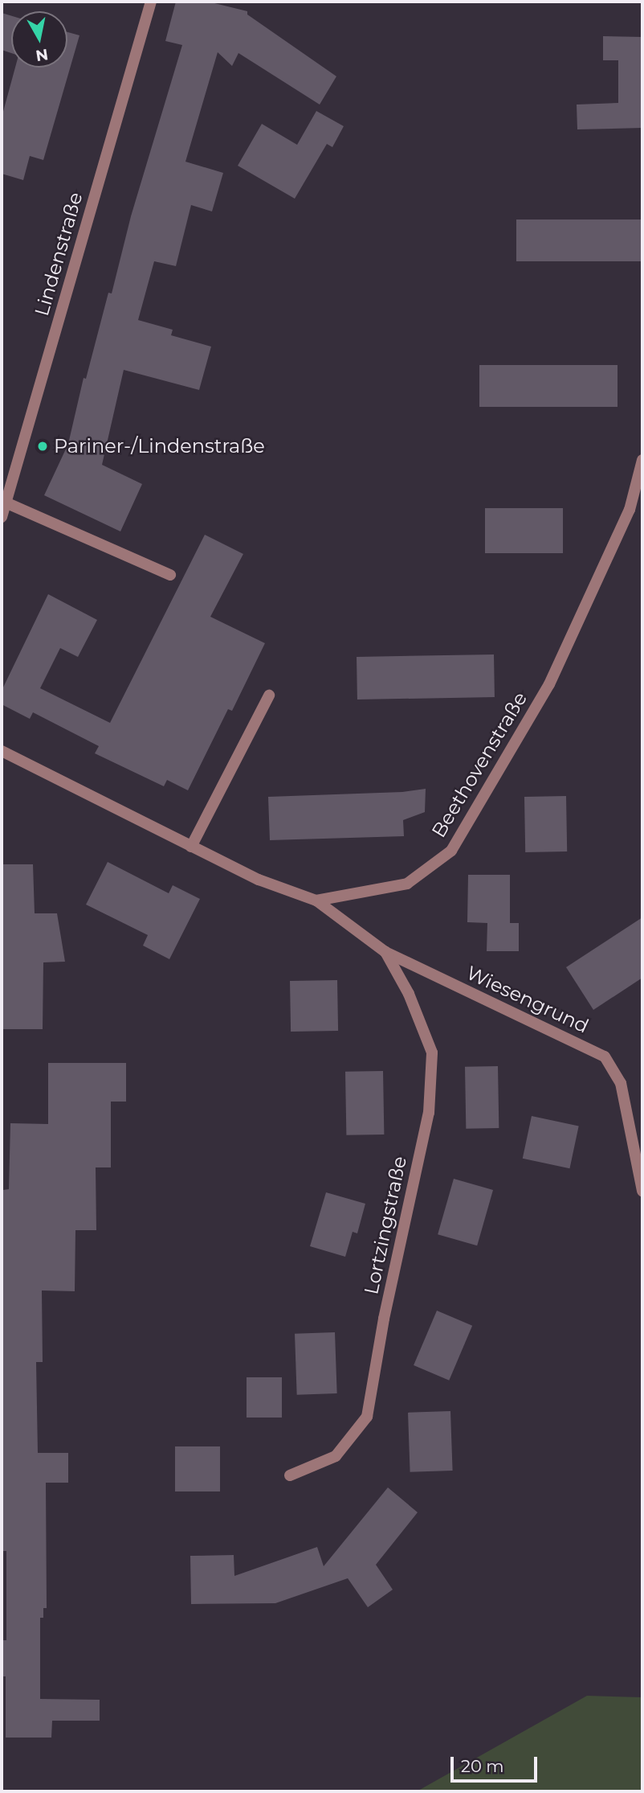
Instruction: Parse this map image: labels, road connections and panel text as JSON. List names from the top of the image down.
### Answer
{
  "streets": {
    "street": [
      "Lindenstraße",
      "Beethovenstraße",
      "Wiesengrund",
      "Lortzingstraße"
    ]
  },
  "crossings": [
    ["Beethovenstraße", "Wiesengrund"],
    ["Wiesengrund", "Lortzingstraße"]
  ],
  "places": ["Pariner-/Lindenstraße"],
  "scale_bar": "20 m",
  "north": "bottom"
}
